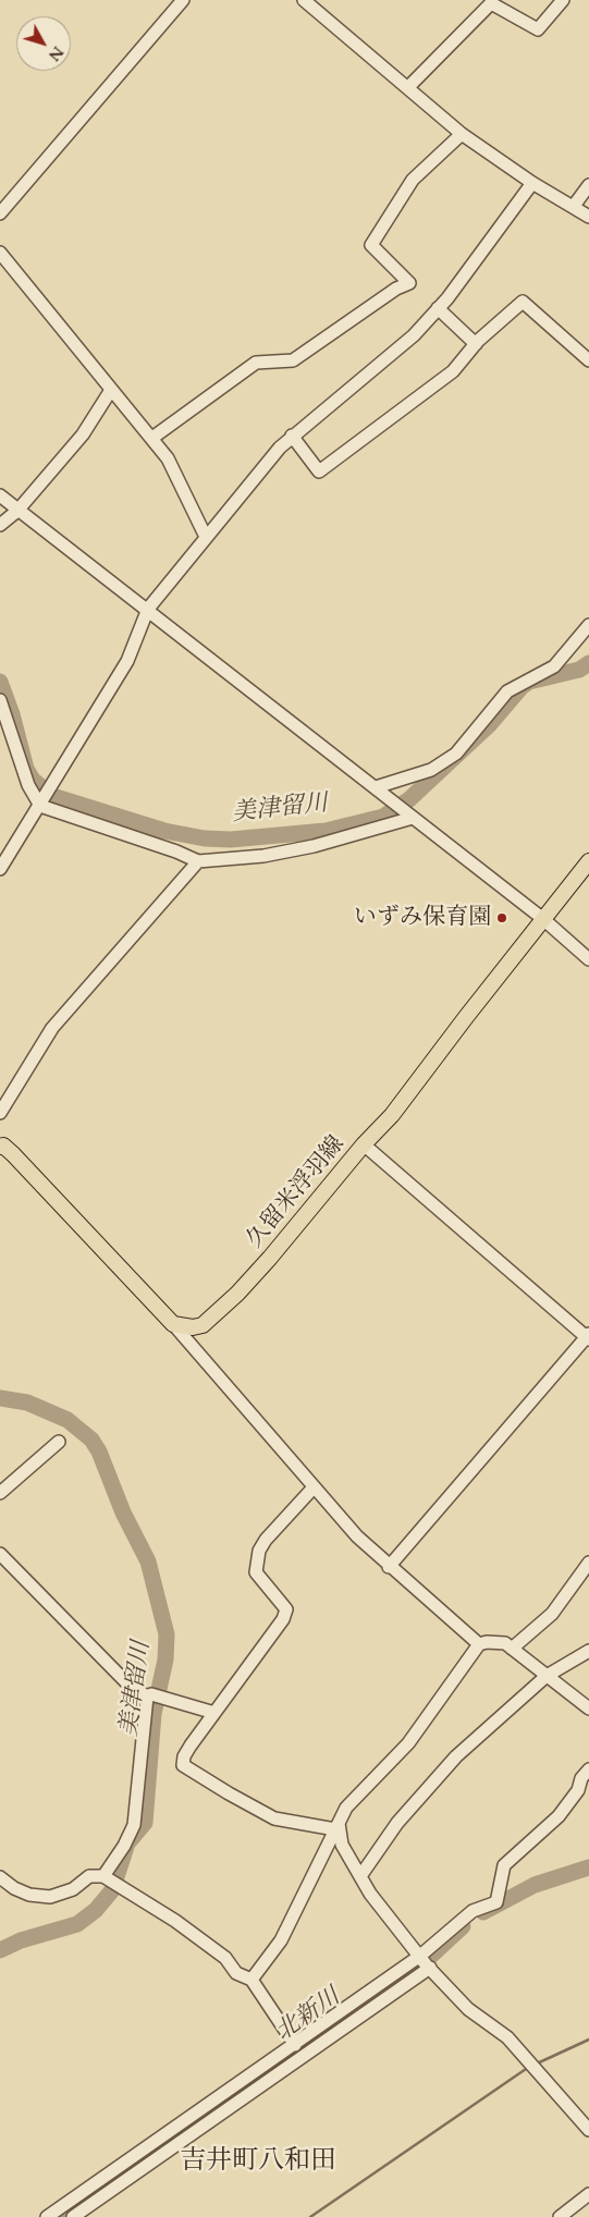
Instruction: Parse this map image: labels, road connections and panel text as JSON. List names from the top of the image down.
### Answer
{
  "streets": {
    "main road": ["久留米浮羽線"]
  },
  "districts": ["吉井町八和田"],
  "water": ["美津留川", "北新川"],
  "places": ["いずみ保育園"],
  "north": "bottom right"
}
